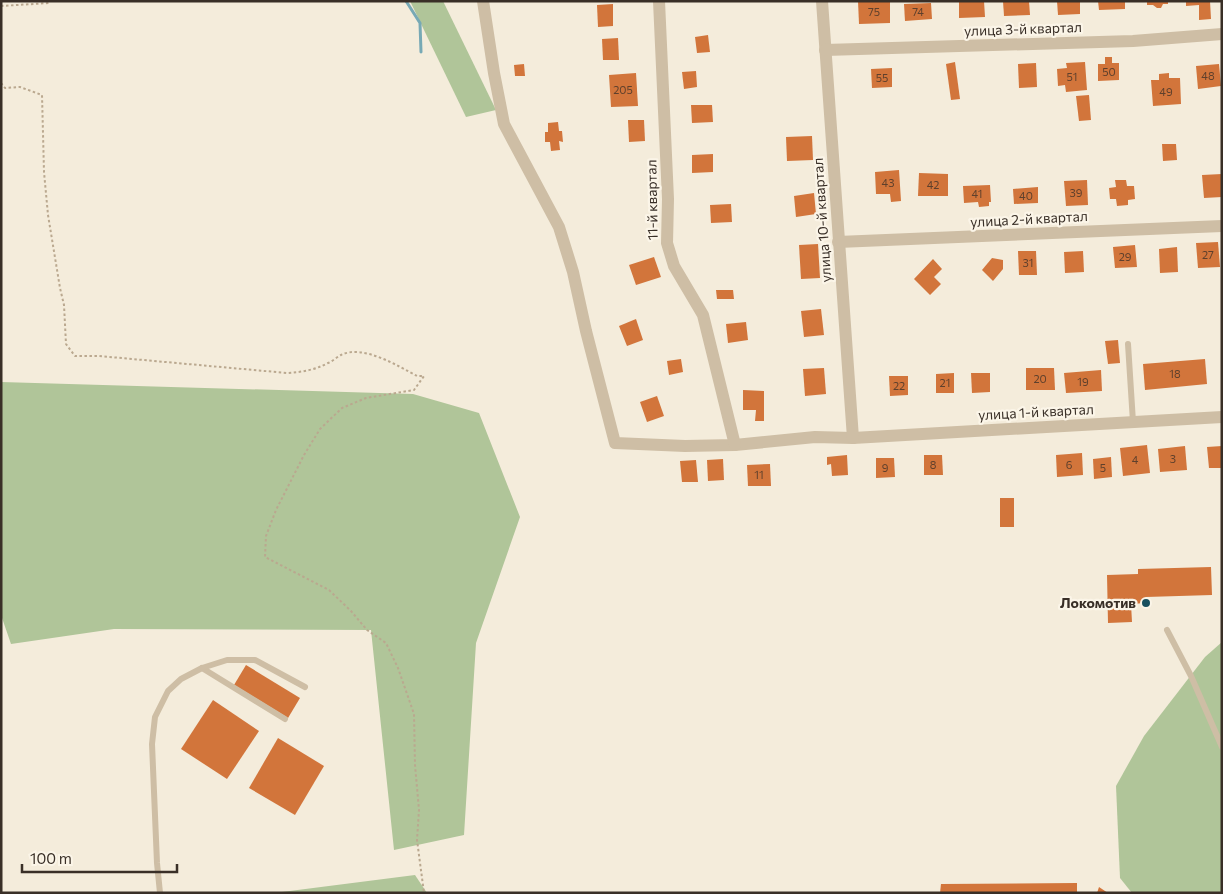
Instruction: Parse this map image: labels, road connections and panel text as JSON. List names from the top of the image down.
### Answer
{
  "streets": {
    "street": [
      "улица 3-й квартал",
      "11-й квартал",
      "улица 2-й квартал",
      "улица 10-й квартал",
      "улица 1-й квартал"
    ]
  },
  "crossings": [
    ["улица 3-й квартал", "улица 10-й квартал"],
    ["11-й квартал", "улица 1-й квартал"],
    ["улица 2-й квартал", "улица 10-й квартал"],
    ["улица 10-й квартал", "улица 1-й квартал"]
  ],
  "places": ["Локомотив"],
  "house_numbers": [
    "75",
    "74",
    "50",
    "48",
    "51",
    "55",
    "205",
    "49",
    "43",
    "42",
    "39",
    "41",
    "40",
    "27",
    "29",
    "31",
    "18",
    "20",
    "19",
    "21",
    "22",
    "3",
    "4",
    "8",
    "6",
    "9",
    "5",
    "11"
  ],
  "scale_bar": "100 m"
}
